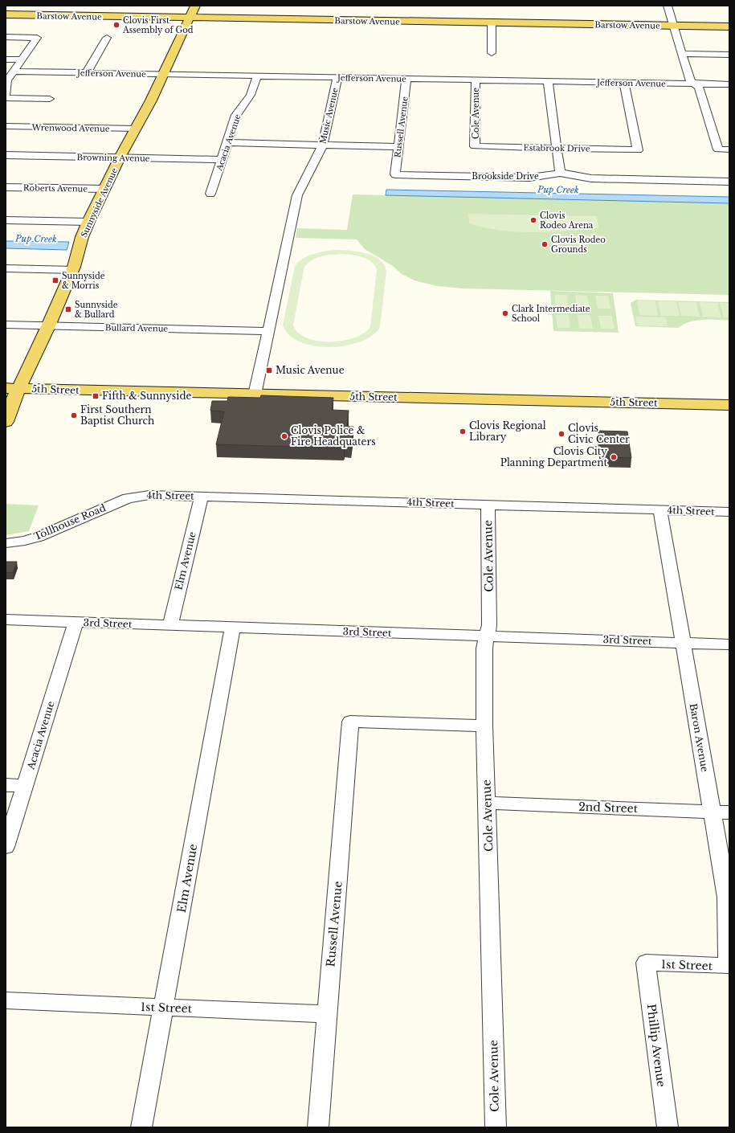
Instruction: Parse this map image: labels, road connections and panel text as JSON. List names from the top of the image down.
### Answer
{
  "streets": {
    "main road": ["Barstow Avenue", "Sunnyside Avenue", "5th Street"],
    "street": [
      "Jefferson Avenue",
      "Cole Avenue",
      "Music Avenue",
      "Russell Avenue",
      "Wrenwood Avenue",
      "Acacia Avenue",
      "Estabrook Drive",
      "Browning Avenue",
      "Brookside Drive",
      "Roberts Avenue",
      "Bullard Avenue",
      "4th Street",
      "Tollhouse Road",
      "Elm Avenue",
      "3rd Street",
      "Baron Avenue",
      "2nd Street",
      "1st Street",
      "Phillip Avenue"
    ]
  },
  "crossings": [
    ["Barstow Avenue", "Sunnyside Avenue"],
    ["Jefferson Avenue", "Cole Avenue"],
    ["Jefferson Avenue", "Music Avenue"],
    ["Jefferson Avenue", "Russell Avenue"],
    ["Jefferson Avenue", "Acacia Avenue"],
    ["Jefferson Avenue", "Estabrook Drive"],
    ["Jefferson Avenue", "Sunnyside Avenue"],
    ["Cole Avenue", "Russell Avenue"],
    ["Cole Avenue", "Estabrook Drive"],
    ["Cole Avenue", "4th Street"],
    ["Cole Avenue", "3rd Street"],
    ["Cole Avenue", "2nd Street"],
    ["Music Avenue", "Bullard Avenue"],
    ["Music Avenue", "5th Street"],
    ["Russell Avenue", "Brookside Drive"],
    ["Russell Avenue", "1st Street"],
    ["Wrenwood Avenue", "Sunnyside Avenue"],
    ["Acacia Avenue", "Browning Avenue"],
    ["Acacia Avenue", "3rd Street"],
    ["Browning Avenue", "Sunnyside Avenue"],
    ["Roberts Avenue", "Sunnyside Avenue"],
    ["Sunnyside Avenue", "Bullard Avenue"],
    ["Sunnyside Avenue", "5th Street"],
    ["4th Street", "Tollhouse Road"],
    ["4th Street", "Elm Avenue"],
    ["4th Street", "Baron Avenue"],
    ["Elm Avenue", "3rd Street"],
    ["Elm Avenue", "1st Street"],
    ["3rd Street", "Baron Avenue"],
    ["Baron Avenue", "2nd Street"],
    ["Baron Avenue", "1st Street"],
    ["1st Street", "Phillip Avenue"]
  ],
  "water": ["Pup Creek"],
  "places": {
    "other": [
      "Clovis First Assembly of God",
      "Clovis Rodeo Arena",
      "Clovis Rodeo Grounds",
      "Clark Intermediate School",
      "First Southern Baptist Church",
      "Clovis Regional Library",
      "Clovis Civic Center",
      "Clovis Police & Fire Headquaters",
      "Clovis City Planning Department"
    ],
    "transit": [
      "Sunnyside & Morris",
      "Sunnyside & Bullard",
      "Music Avenue",
      "Fifth & Sunnyside"
    ]
  }
}
